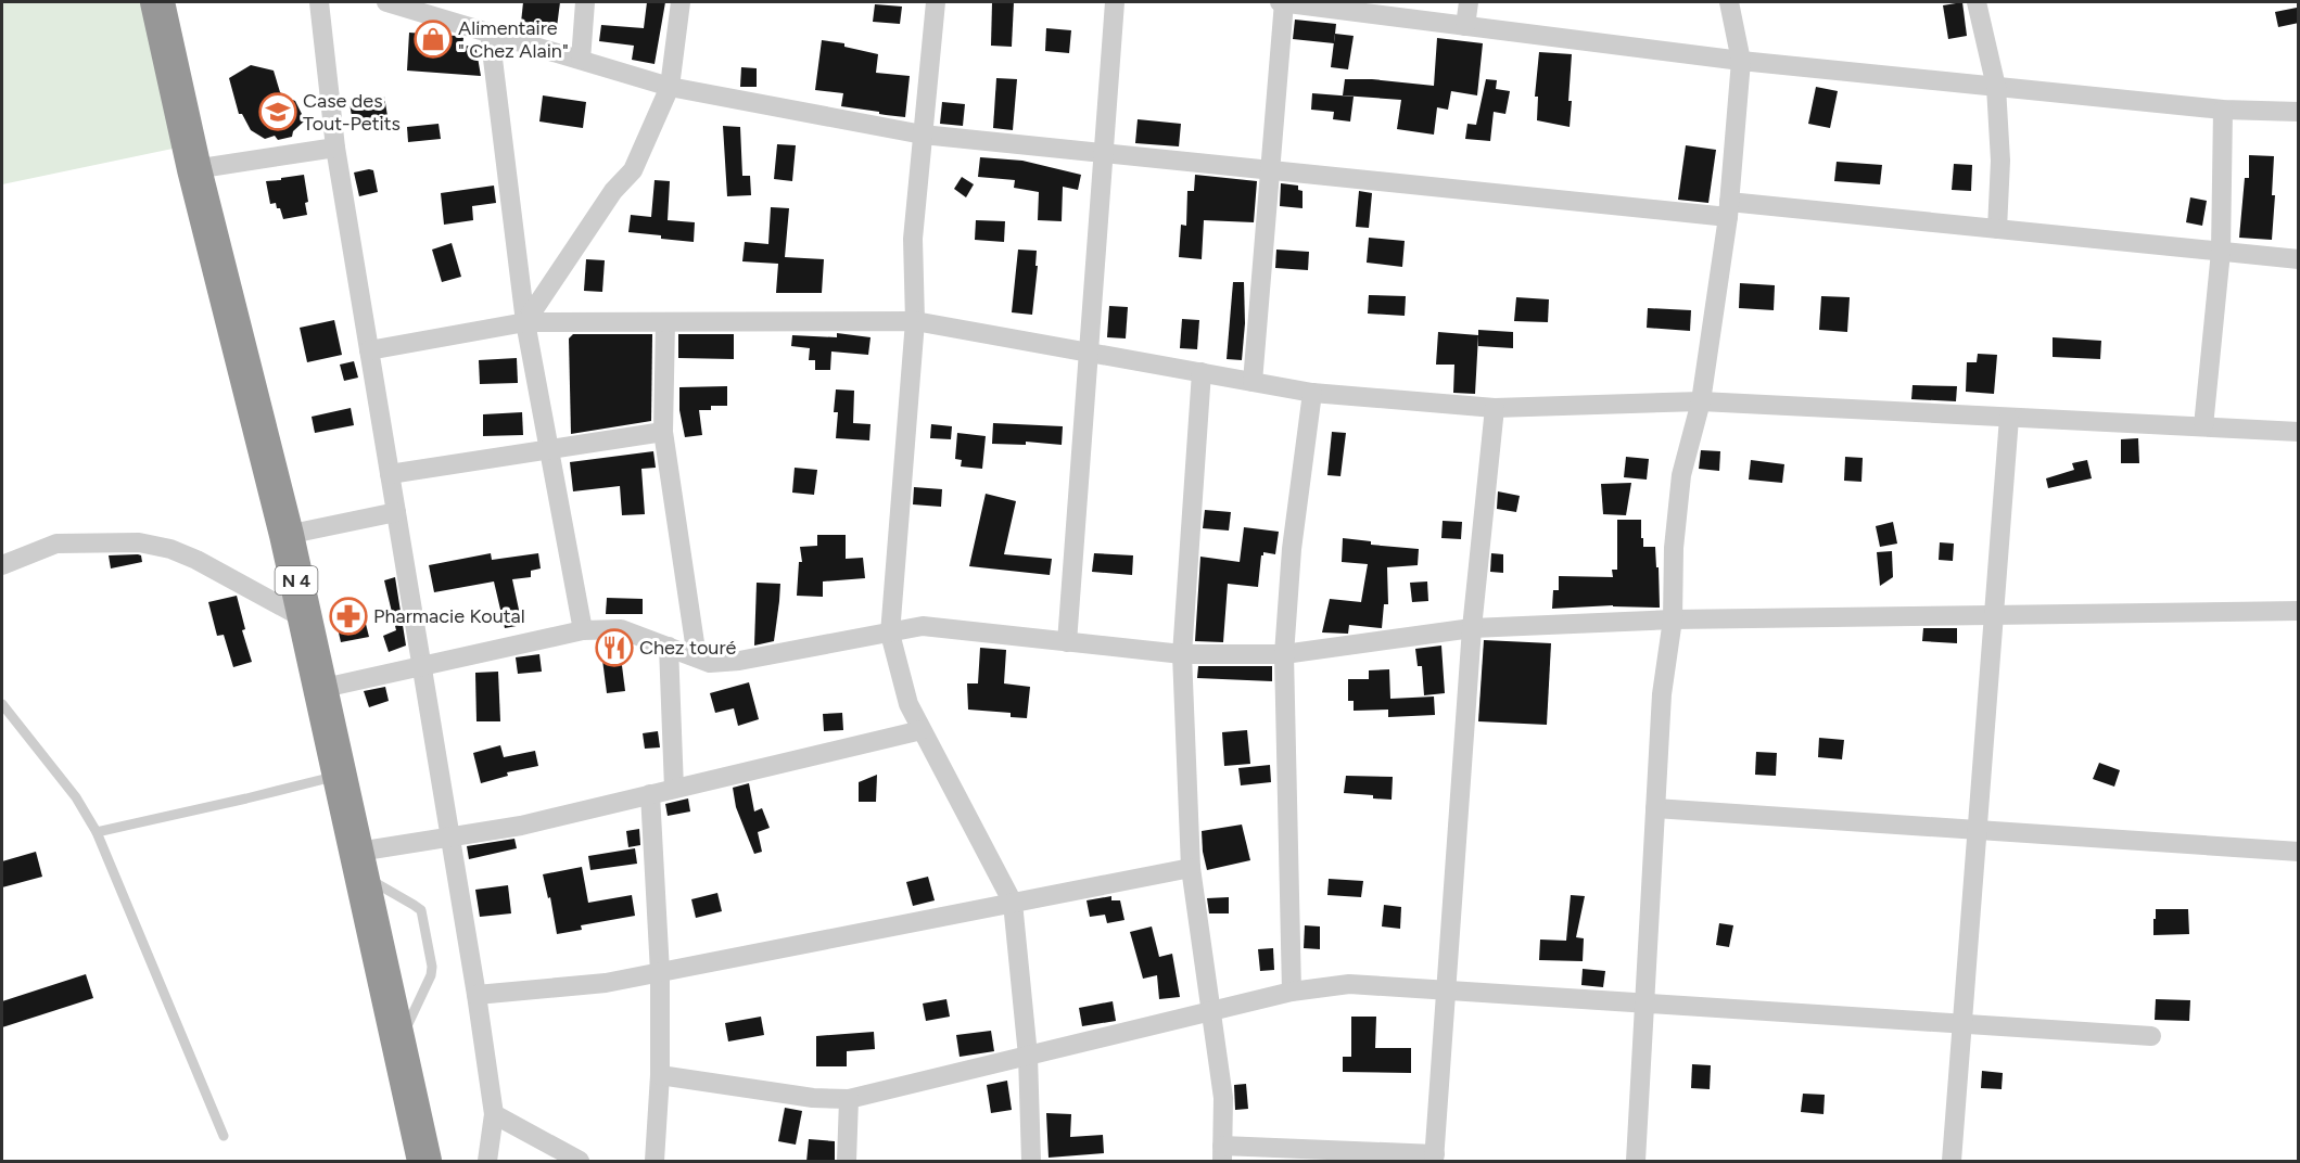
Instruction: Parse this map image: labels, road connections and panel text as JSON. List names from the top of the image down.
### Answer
{
  "streets": {
    "highway": ["N 4"]
  },
  "places": {
    "shop": ["Alimentaire \" Chez Alain\""],
    "school or university": ["Case des Tout-Petits"],
    "pharmacy": ["Pharmacie Koutal"],
    "restaurant": ["Chez touré"]
  }
}
